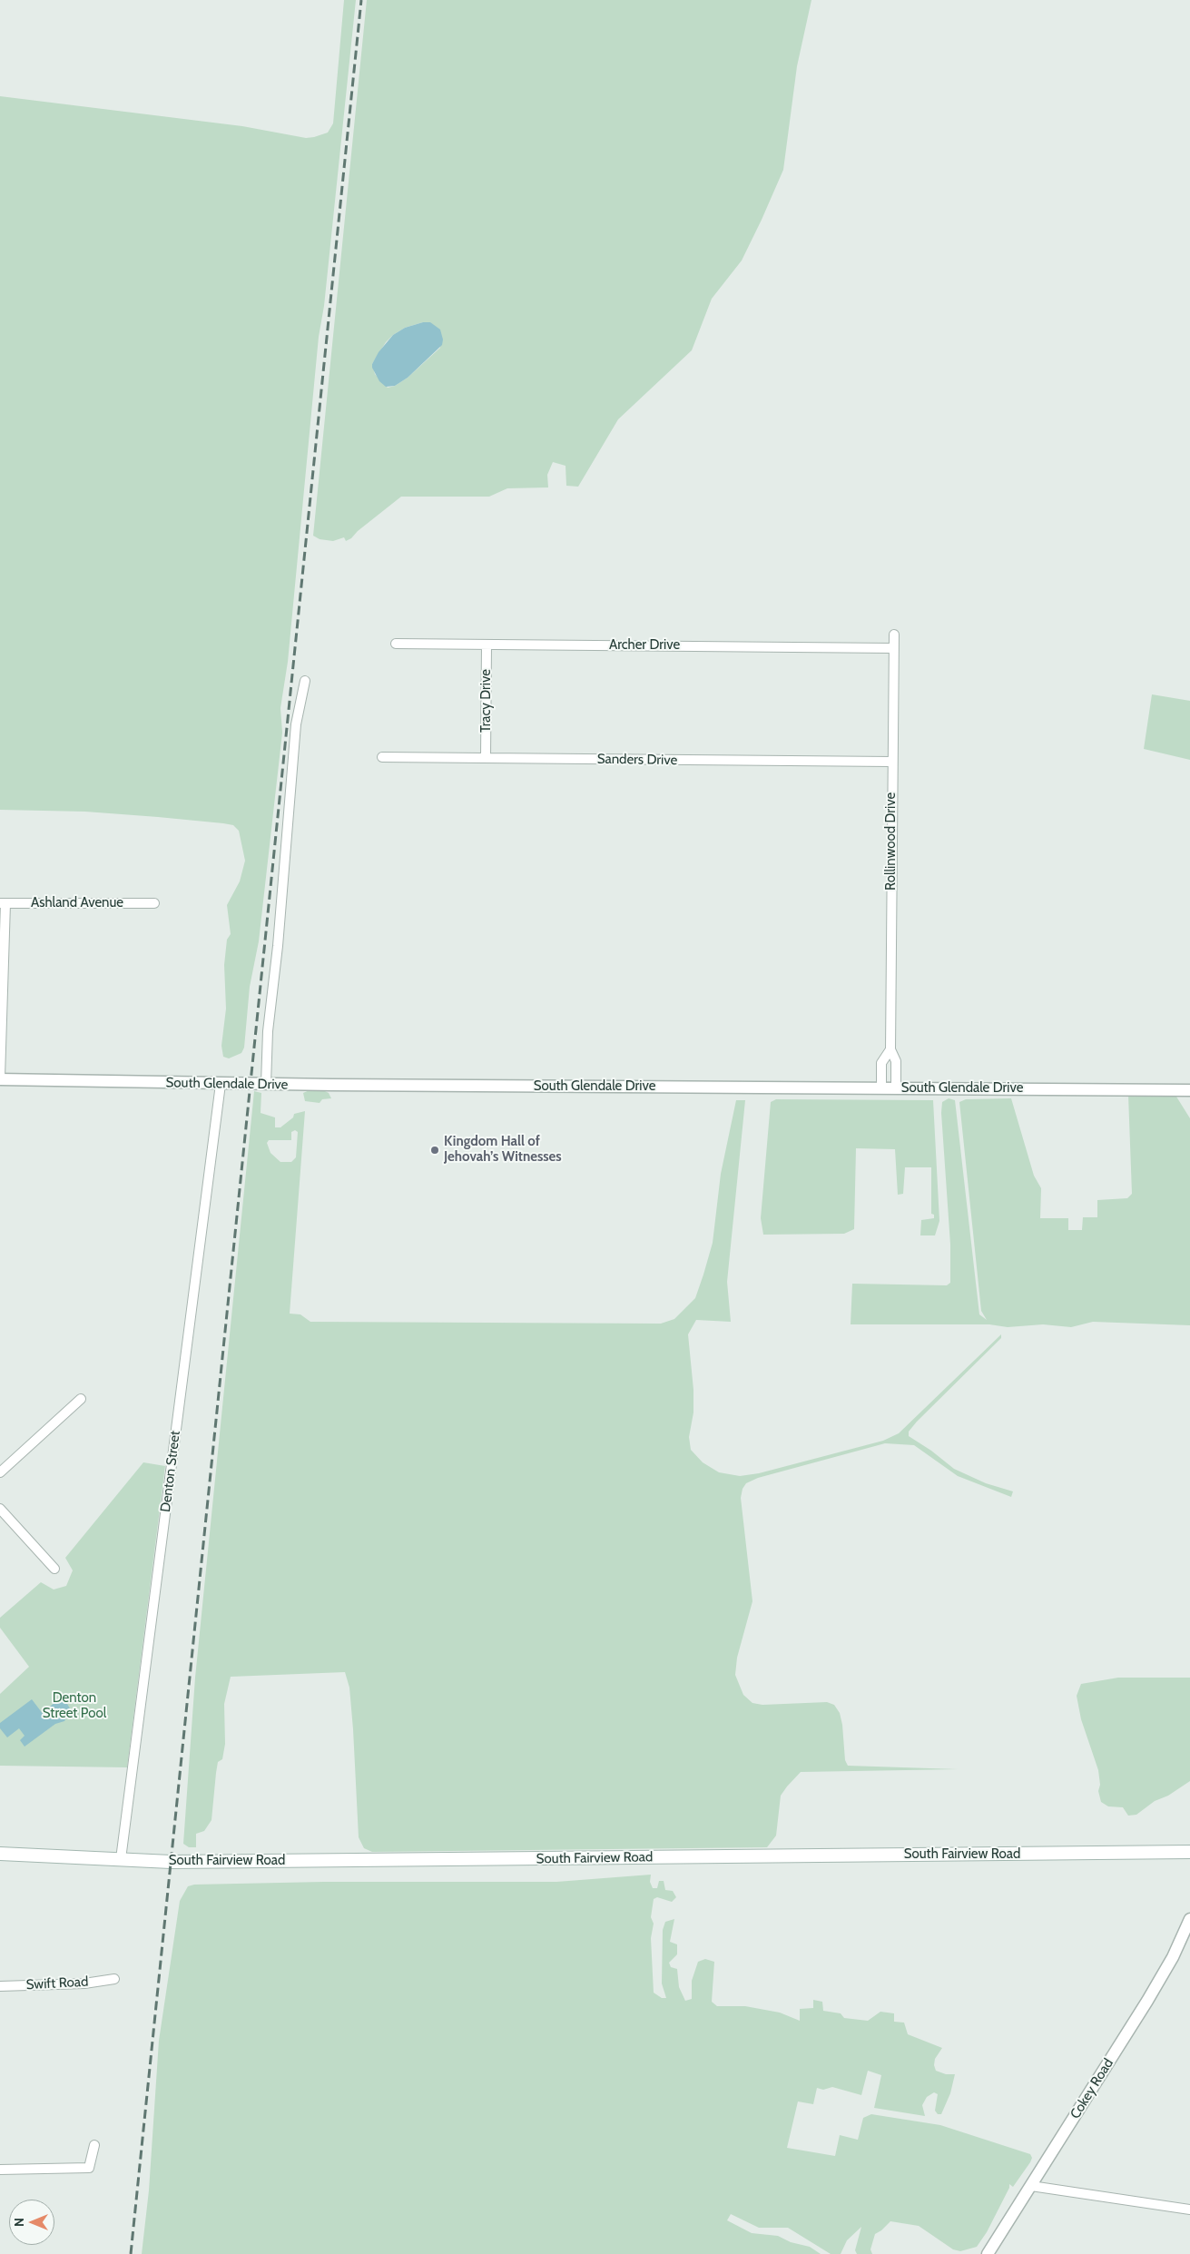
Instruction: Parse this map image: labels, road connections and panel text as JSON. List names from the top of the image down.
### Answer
{
  "streets": {
    "main road": ["South Fairview Road"],
    "street": [
      "Archer Drive",
      "Tracy Drive",
      "Sanders Drive",
      "Rollinwood Drive",
      "Ashland Avenue",
      "South Glendale Drive",
      "Denton Street",
      "Swift Road",
      "Cokey Road"
    ]
  },
  "crossings": [
    ["Archer Drive", "Tracy Drive"],
    ["Archer Drive", "Rollinwood Drive"],
    ["Tracy Drive", "Sanders Drive"],
    ["Sanders Drive", "Rollinwood Drive"],
    ["Rollinwood Drive", "South Glendale Drive"],
    ["South Glendale Drive", "Denton Street"],
    ["Denton Street", "South Fairview Road"]
  ],
  "parks": ["Denton Street Pool"],
  "places": ["Kingdom Hall of Jehovah’s Witnesses"],
  "north": "left"
}
